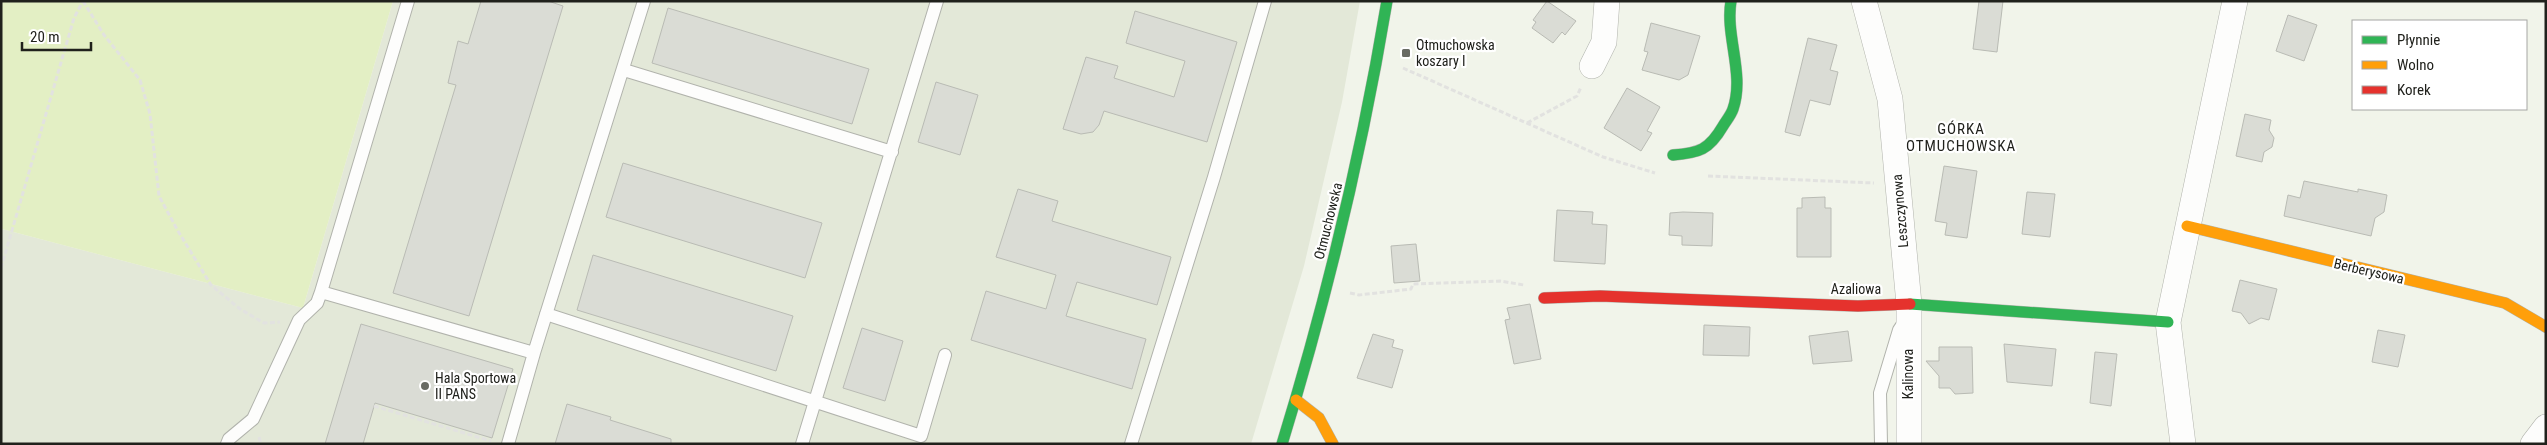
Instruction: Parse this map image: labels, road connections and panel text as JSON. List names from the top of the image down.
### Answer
{
  "streets": {
    "street": [
      "Leszczynowa",
      "Otmuchowska",
      "Berberysowa",
      "Azaliowa",
      "Kalinowa"
    ]
  },
  "crossings": [
    ["Leszczynowa", "Azaliowa"],
    ["Leszczynowa", "Kalinowa"],
    ["Azaliowa", "Kalinowa"]
  ],
  "districts": ["GÓRKA OTMUCHOWSKA"],
  "places": {
    "transit": ["Otmuchowska koszary I"],
    "other": ["Hala Sportowa II PANS"]
  },
  "legend": ["Płynnie", "Wolno", "Korek"],
  "scale_bar": "20 m"
}
